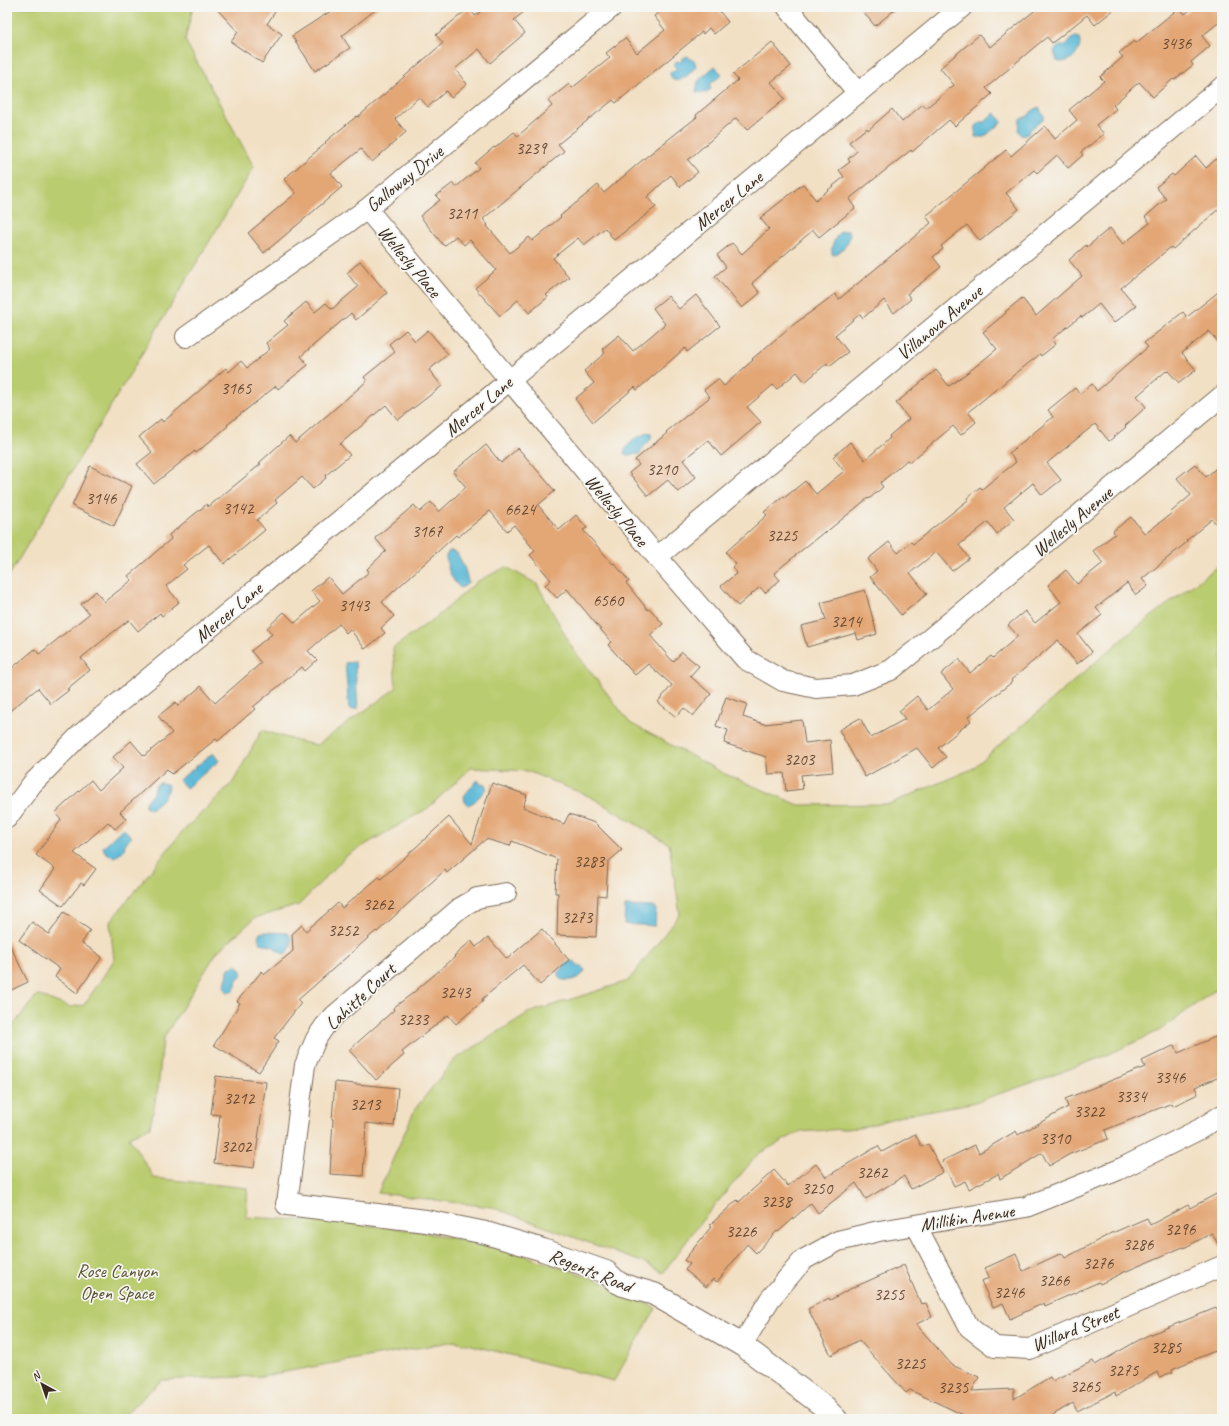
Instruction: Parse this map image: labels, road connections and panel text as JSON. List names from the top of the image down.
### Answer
{
  "streets": {
    "street": [
      "Galloway Drive",
      "Mercer Lane",
      "Wellesly Place",
      "Villanova Avenue",
      "Wellesly Avenue",
      "Lahitte Court",
      "Millikin Avenue",
      "Regents Road",
      "Willard Street"
    ]
  },
  "crossings": [
    ["Galloway Drive", "Wellesly Place"],
    ["Mercer Lane", "Wellesly Place"],
    ["Wellesly Place", "Villanova Avenue"],
    ["Wellesly Place", "Wellesly Avenue"],
    ["Lahitte Court", "Regents Road"],
    ["Millikin Avenue", "Regents Road"],
    ["Millikin Avenue", "Willard Street"]
  ],
  "parks": ["Rose Canyon Open Space"],
  "house_numbers": [
    "3436",
    "3239",
    "3211",
    "3165",
    "3210",
    "3146",
    "3142",
    "6624",
    "3167",
    "3225",
    "6560",
    "3143",
    "3214",
    "3203",
    "3283",
    "3262",
    "3273",
    "3252",
    "3243",
    "3233",
    "3346",
    "3334",
    "3212",
    "3213",
    "3322",
    "3310",
    "3202",
    "3262",
    "3250",
    "3238",
    "3296",
    "3226",
    "3286",
    "3276",
    "3266",
    "3246",
    "3255",
    "3285",
    "3225",
    "3275",
    "3265",
    "3235"
  ],
  "north": "top left"
}
